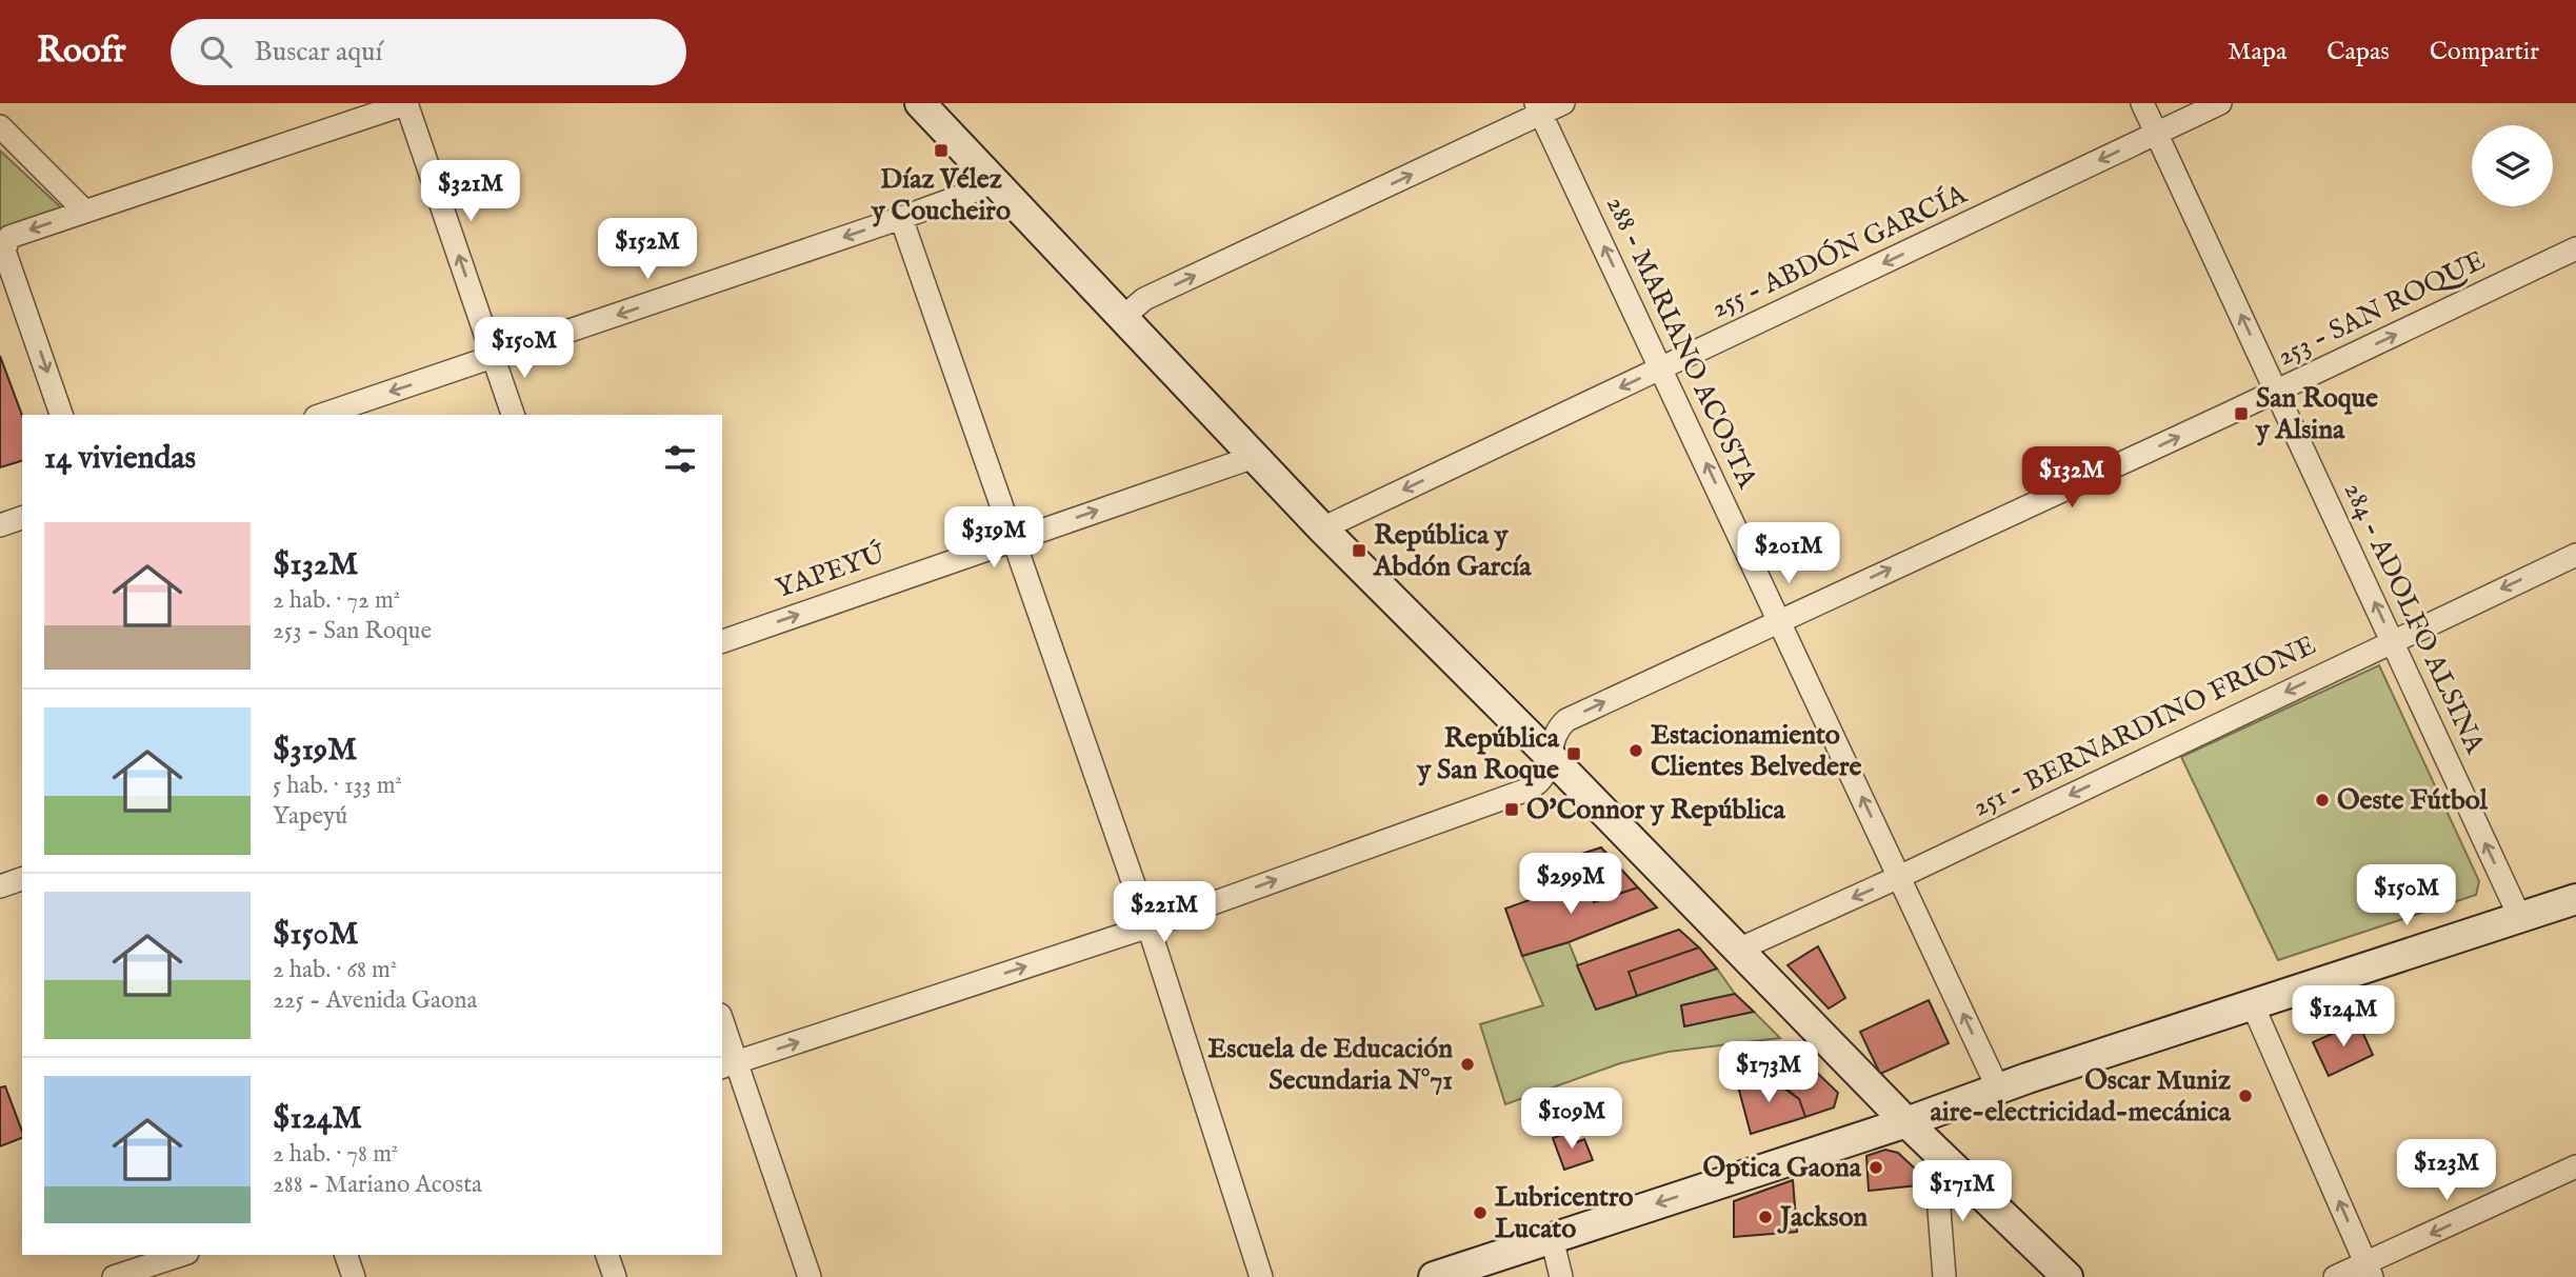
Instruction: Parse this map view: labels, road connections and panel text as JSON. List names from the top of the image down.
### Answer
{
  "streets": {
    "street": [
      "255 - ABDÓN GARCÍA",
      "253 - SAN ROQUE",
      "288 - MARIANO ACOSTA",
      "YAPEYÚ",
      "284 - ADOLFO ALSINA",
      "251 - BERNARDINO FRIONE"
    ]
  },
  "crossings": [
    ["255 - ABDÓN GARCÍA", "288 - MARIANO ACOSTA"],
    ["255 - ABDÓN GARCÍA", "284 - ADOLFO ALSINA"],
    ["253 - SAN ROQUE", "288 - MARIANO ACOSTA"],
    ["253 - SAN ROQUE", "284 - ADOLFO ALSINA"],
    ["288 - MARIANO ACOSTA", "251 - BERNARDINO FRIONE"],
    ["284 - ADOLFO ALSINA", "251 - BERNARDINO FRIONE"]
  ],
  "one_way": [
    "255 - ABDÓN GARCÍA",
    "253 - SAN ROQUE",
    "288 - MARIANO ACOSTA",
    "YAPEYÚ",
    "284 - ADOLFO ALSINA",
    "251 - BERNARDINO FRIONE"
  ],
  "places": {
    "transit": [
      "Díaz Vélez y Coucheiro",
      "San Roque y Alsina",
      "República y Abdón García",
      "República y San Roque",
      "O'Connor y República"
    ],
    "other": [
      "Estacionamiento Clientes Belvedere",
      "Oeste Fútbol",
      "Escuela de Educación Secundaria N°71",
      "Oscar Muniz aire-electricidad-mecánica",
      "Optica Gaona",
      "Lubricentro Lucato",
      "Jackson"
    ]
  },
  "page": {
    "header": "Roofr",
    "search": "Buscar aquí",
    "nav": ["Mapa", "Capas", "Compartir"],
    "price": [
      "$321M",
      "$152M",
      "$150M",
      "$132M",
      "$319M",
      "$201M",
      "$299M",
      "$150M",
      "$221M",
      "$124M",
      "$173M",
      "$109M",
      "$123M",
      "$171M"
    ],
    "heading": "14 viviendas",
    "list": [
      {
        "name": "$132M",
        "note": "2 hab. · 72 m² · 253 - San Roque"
      },
      {
        "name": "$319M",
        "note": "5 hab. · 133 m² · Yapeyú"
      },
      {
        "name": "$150M",
        "note": "2 hab. · 68 m² · 225 - Avenida Gaona"
      },
      {
        "name": "$124M",
        "note": "2 hab. · 78 m² · 288 - Mariano Acosta"
      }
    ]
  }
}
